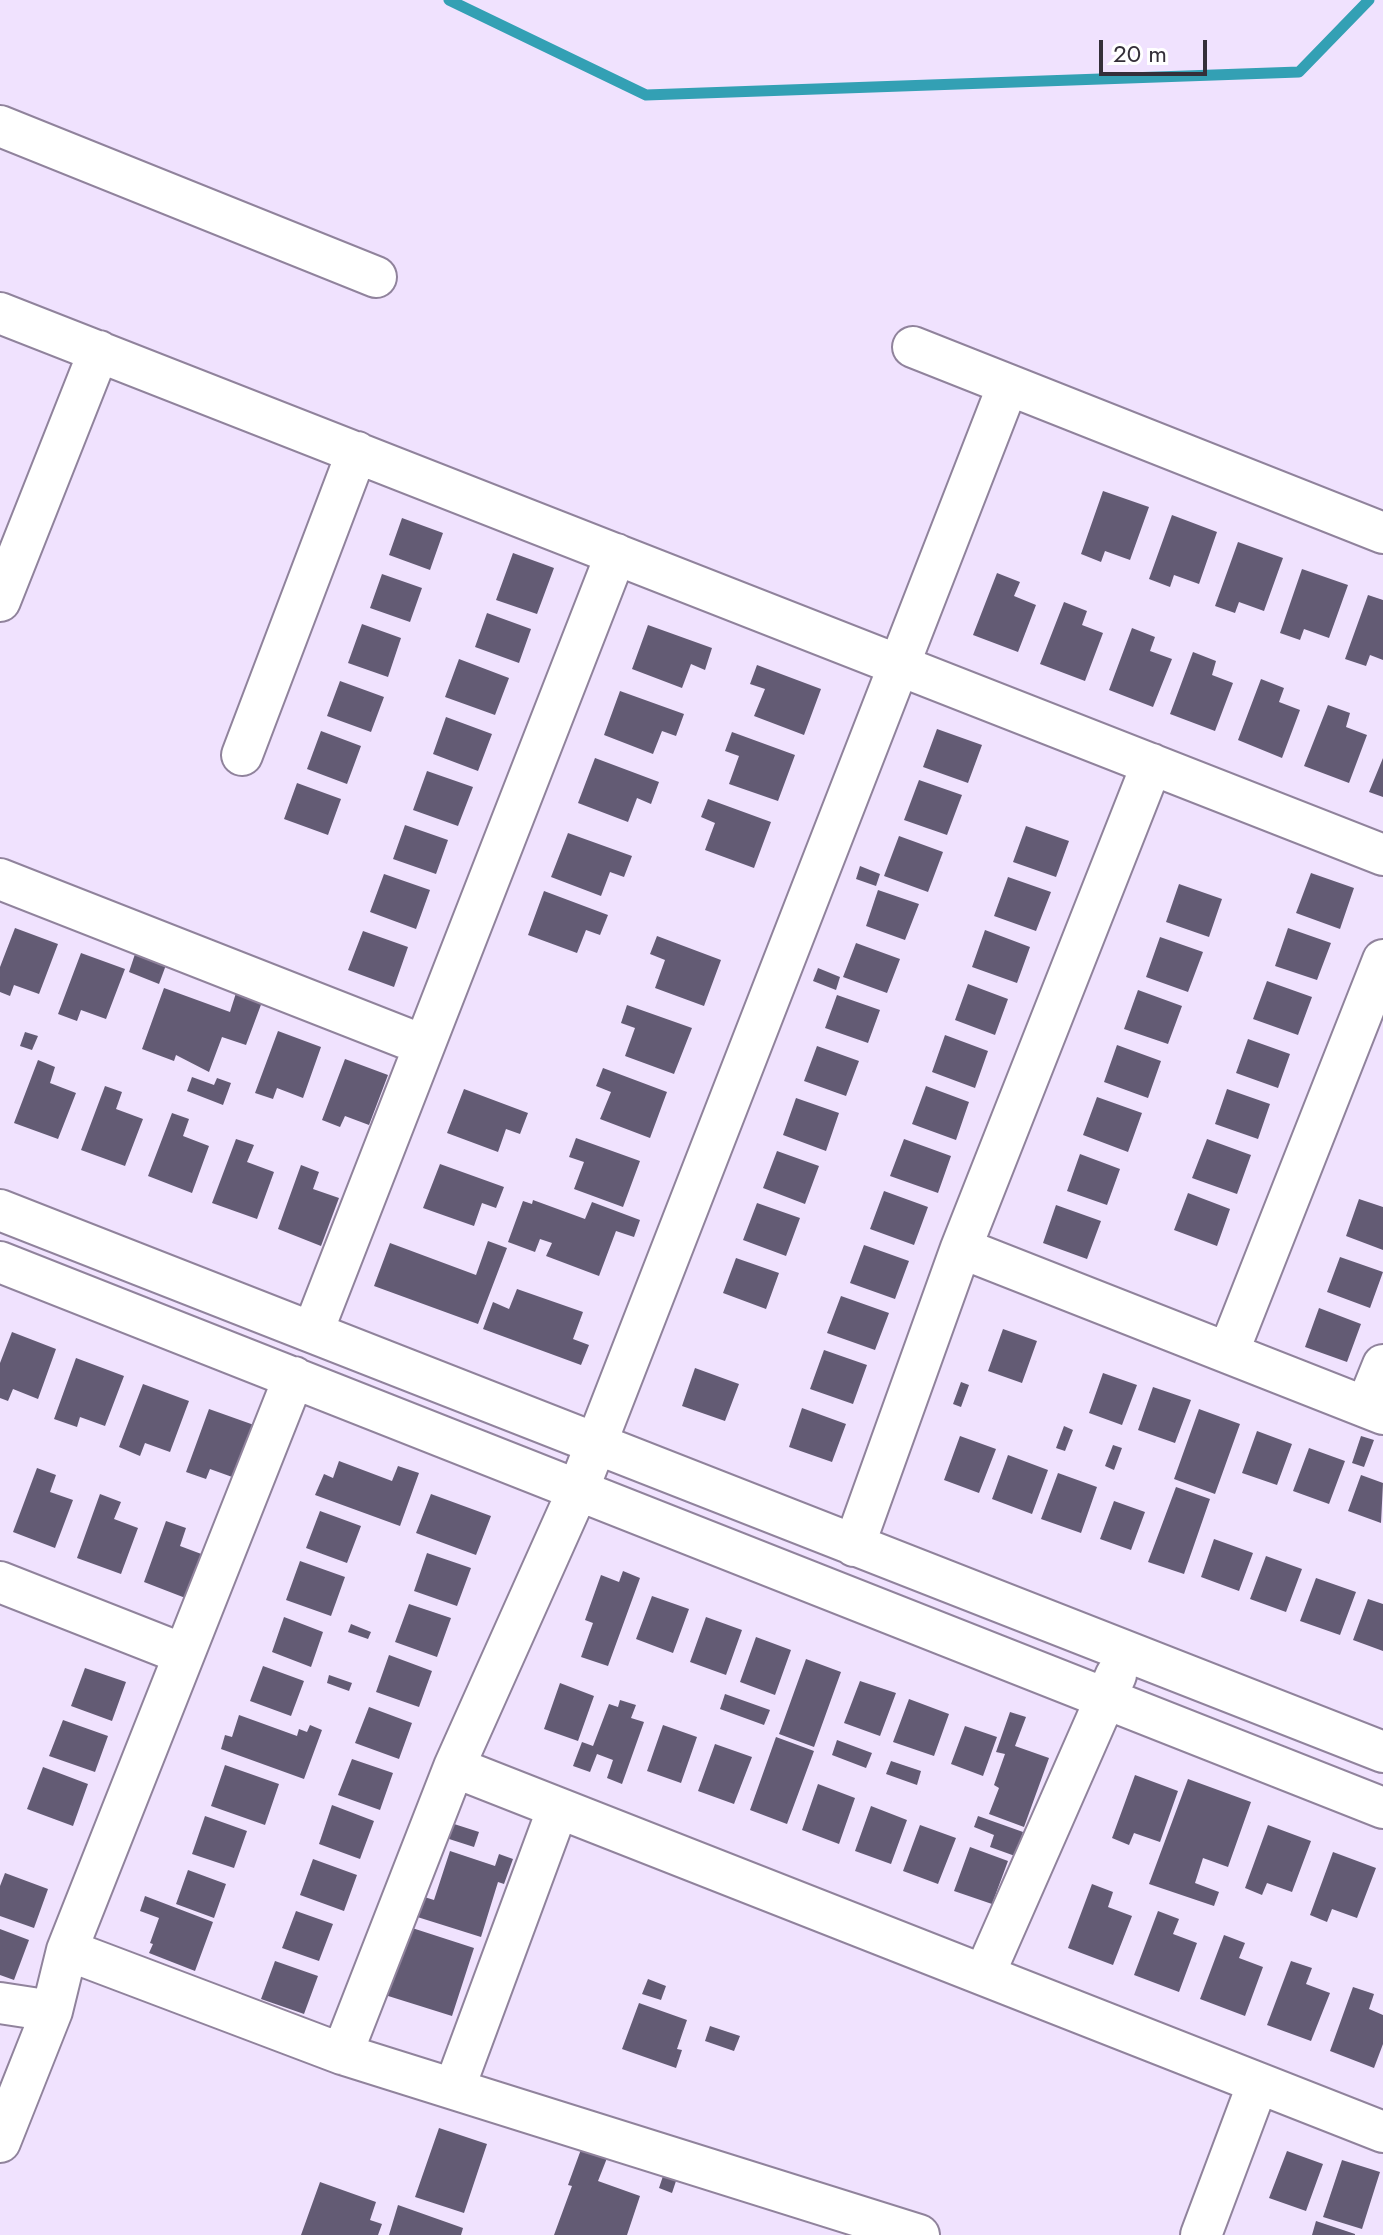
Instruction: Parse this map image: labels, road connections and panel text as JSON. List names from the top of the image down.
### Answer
{
  "scale_bar": "20 m"
}
